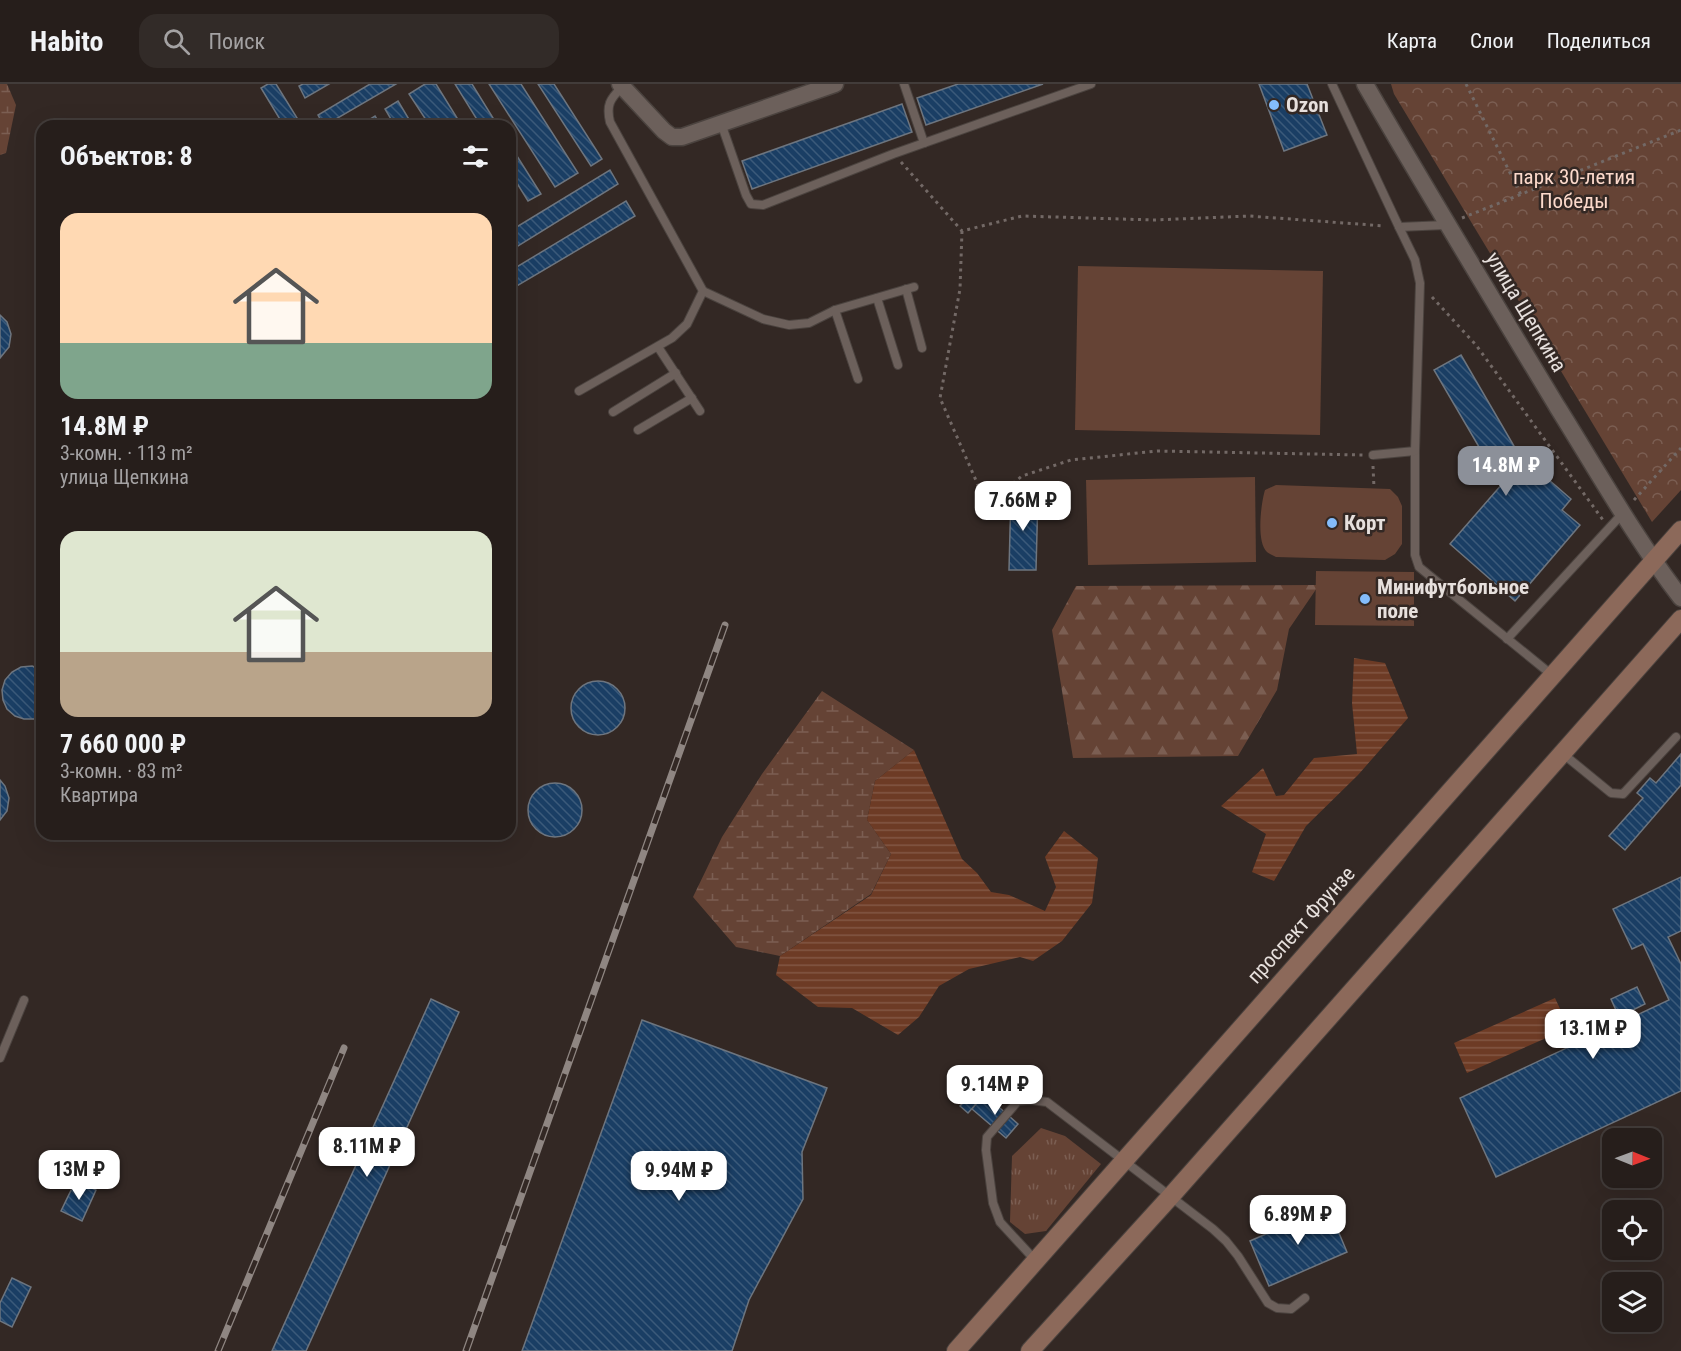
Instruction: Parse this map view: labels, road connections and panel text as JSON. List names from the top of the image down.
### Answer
{
  "streets": {
    "main road": ["проспект Фрунзе"],
    "street": ["улица Щепкина"]
  },
  "crossings": [
    ["улица Щепкина", "проспект Фрунзе"]
  ],
  "parks": ["парк 30-летия Победы"],
  "places": ["Ozon", "Корт", "Минифутбольное поле"],
  "north": "right",
  "page": {
    "header": "Habito",
    "search": "Поиск",
    "nav": ["Карта", "Слои", "Поделиться"],
    "heading": "Объектов: 8",
    "list": [
      {
        "name": "14.8M ₽",
        "note": "3-комн. · 113 m² · улица Щепкина"
      },
      {
        "name": "7 660 000 ₽",
        "note": "3-комн. · 83 m² · Квартира"
      }
    ],
    "price": [
      "14.8M ₽",
      "7.66M ₽",
      "13.1M ₽",
      "9.14M ₽",
      "8.11M ₽",
      "13M ₽",
      "9.94M ₽",
      "6.89M ₽"
    ]
  }
}
